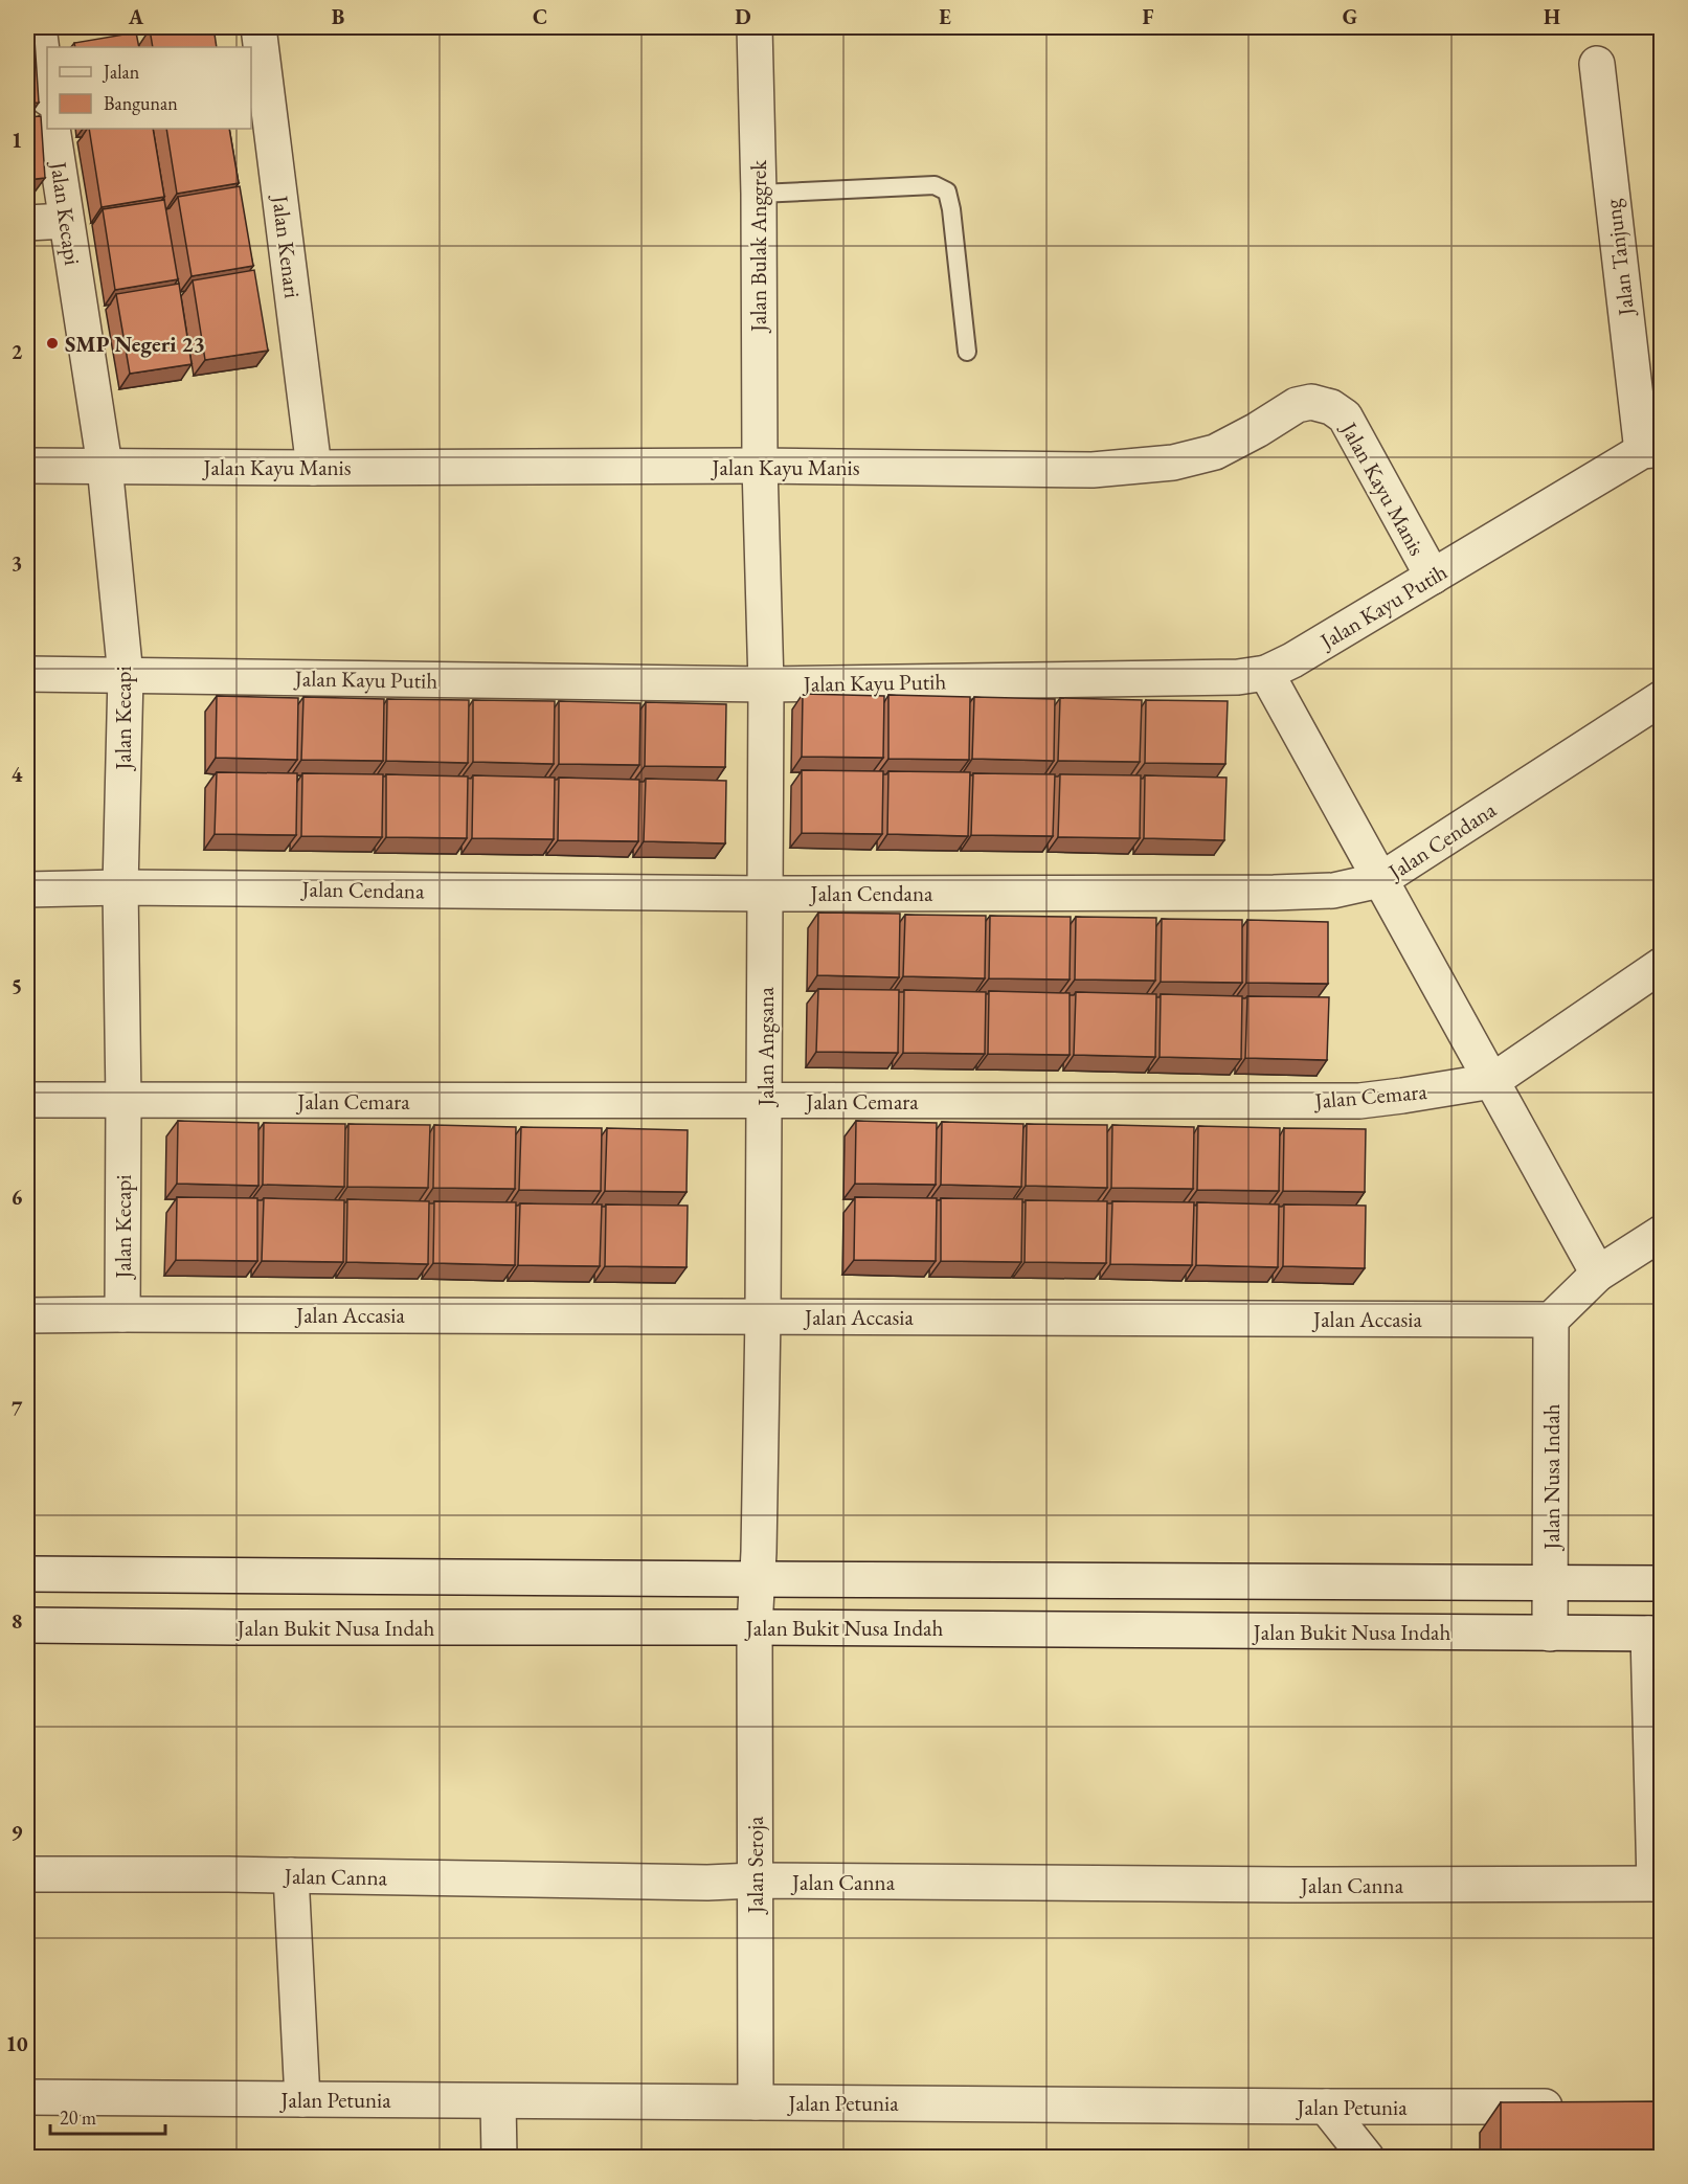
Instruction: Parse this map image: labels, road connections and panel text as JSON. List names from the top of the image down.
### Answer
{
  "streets": {
    "street": [
      "Jalan Kecapi",
      "Jalan Bulak Anggrek",
      "Jalan Kenari",
      "Jalan Tanjung",
      "Jalan Kayu Manis",
      "Jalan Kayu Putih",
      "Jalan Cendana",
      "Jalan Angsana",
      "Jalan Cemara",
      "Jalan Accasia",
      "Jalan Nusa Indah",
      "Jalan Bukit Nusa Indah",
      "Jalan Seroja",
      "Jalan Canna",
      "Jalan Petunia"
    ]
  },
  "crossings": [
    ["Jalan Kecapi", "Jalan Kayu Manis"],
    ["Jalan Kecapi", "Jalan Kayu Putih"],
    ["Jalan Kecapi", "Jalan Cendana"],
    ["Jalan Kecapi", "Jalan Cemara"],
    ["Jalan Kecapi", "Jalan Accasia"],
    ["Jalan Bulak Anggrek", "Jalan Kayu Manis"],
    ["Jalan Bulak Anggrek", "Jalan Angsana"],
    ["Jalan Kenari", "Jalan Kayu Manis"],
    ["Jalan Tanjung", "Jalan Kayu Putih"],
    ["Jalan Kayu Manis", "Jalan Kayu Putih"],
    ["Jalan Kayu Manis", "Jalan Angsana"],
    ["Jalan Kayu Putih", "Jalan Angsana"],
    ["Jalan Cendana", "Jalan Angsana"],
    ["Jalan Angsana", "Jalan Cemara"],
    ["Jalan Angsana", "Jalan Accasia"],
    ["Jalan Angsana", "Jalan Bukit Nusa Indah"],
    ["Jalan Angsana", "Jalan Seroja"],
    ["Jalan Accasia", "Jalan Nusa Indah"],
    ["Jalan Nusa Indah", "Jalan Bukit Nusa Indah"],
    ["Jalan Bukit Nusa Indah", "Jalan Seroja"],
    ["Jalan Seroja", "Jalan Canna"],
    ["Jalan Seroja", "Jalan Petunia"]
  ],
  "places": ["SMP Negeri 23"],
  "legend": ["Jalan", "Bangunan"],
  "scale_bar": "20 m",
  "grid": {
    "columns": [
      "A",
      "B",
      "C",
      "D",
      "E",
      "F",
      "G",
      "H"
    ],
    "rows": [
      "1",
      "2",
      "3",
      "4",
      "5",
      "6",
      "7",
      "8",
      "9",
      "10"
    ]
  }
}
